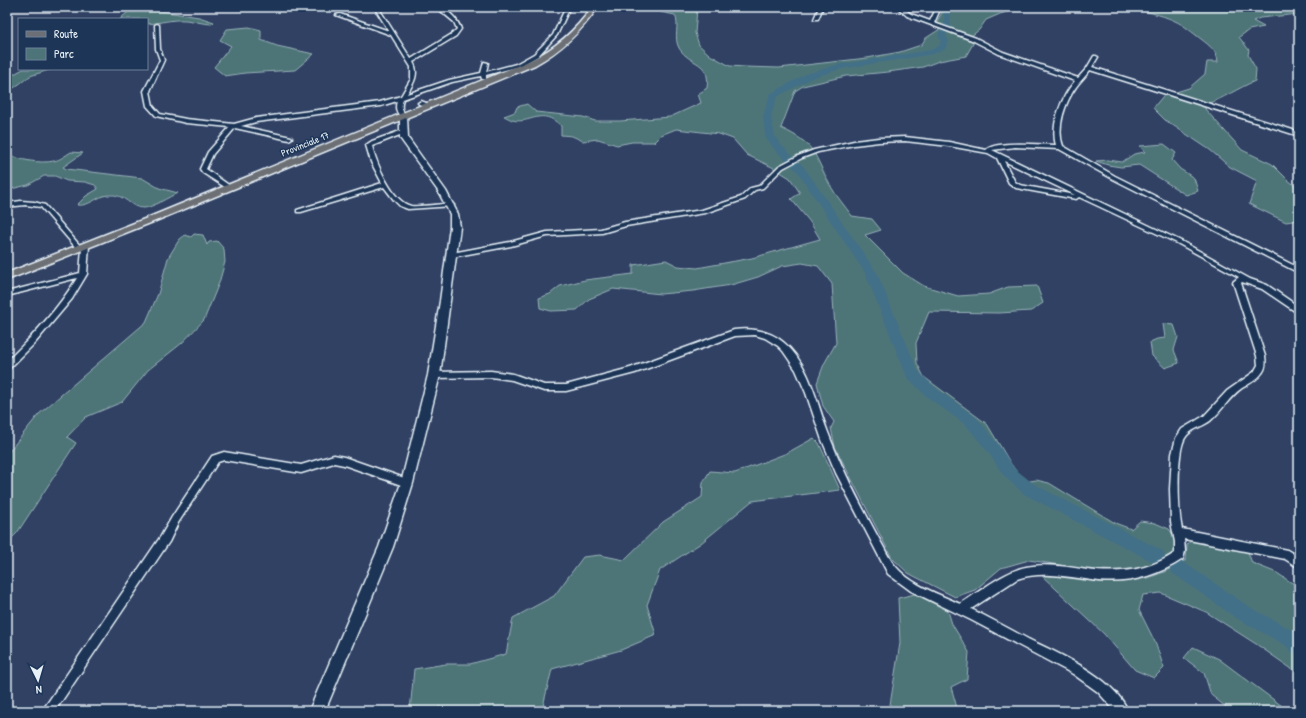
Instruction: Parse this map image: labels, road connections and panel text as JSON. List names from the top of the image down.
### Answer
{
  "streets": {
    "main road": ["Provinciale 17"]
  },
  "legend": ["Route", "Parc"],
  "north": "bottom"
}
